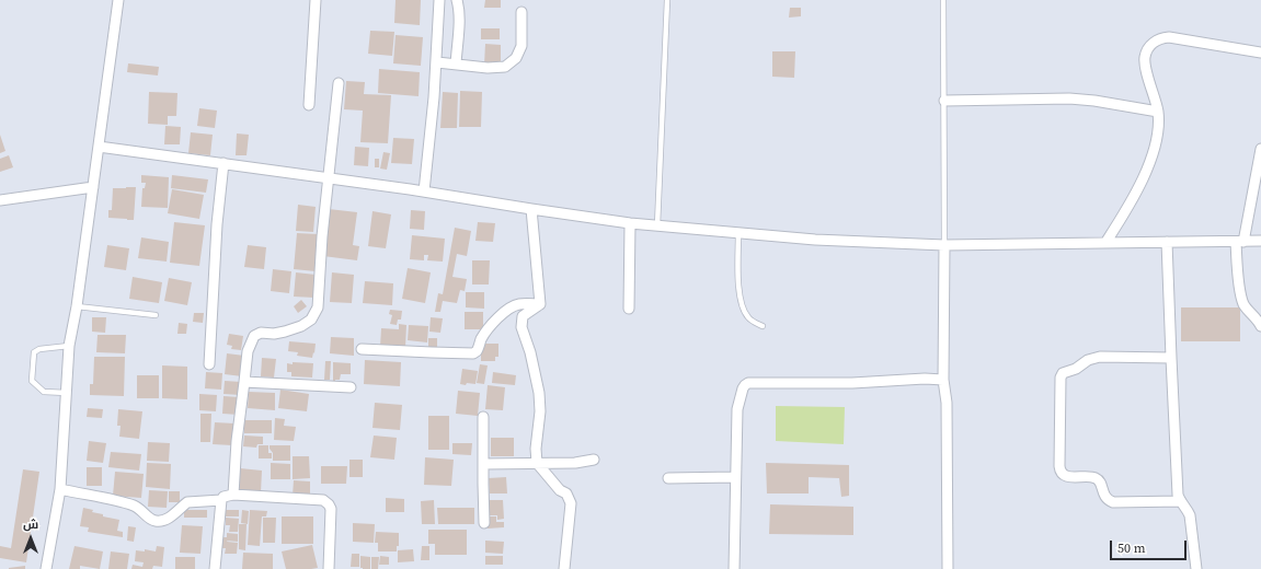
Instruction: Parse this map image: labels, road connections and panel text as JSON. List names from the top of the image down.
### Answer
{
  "scale_bar": "50 m",
  "north": "top"
}
